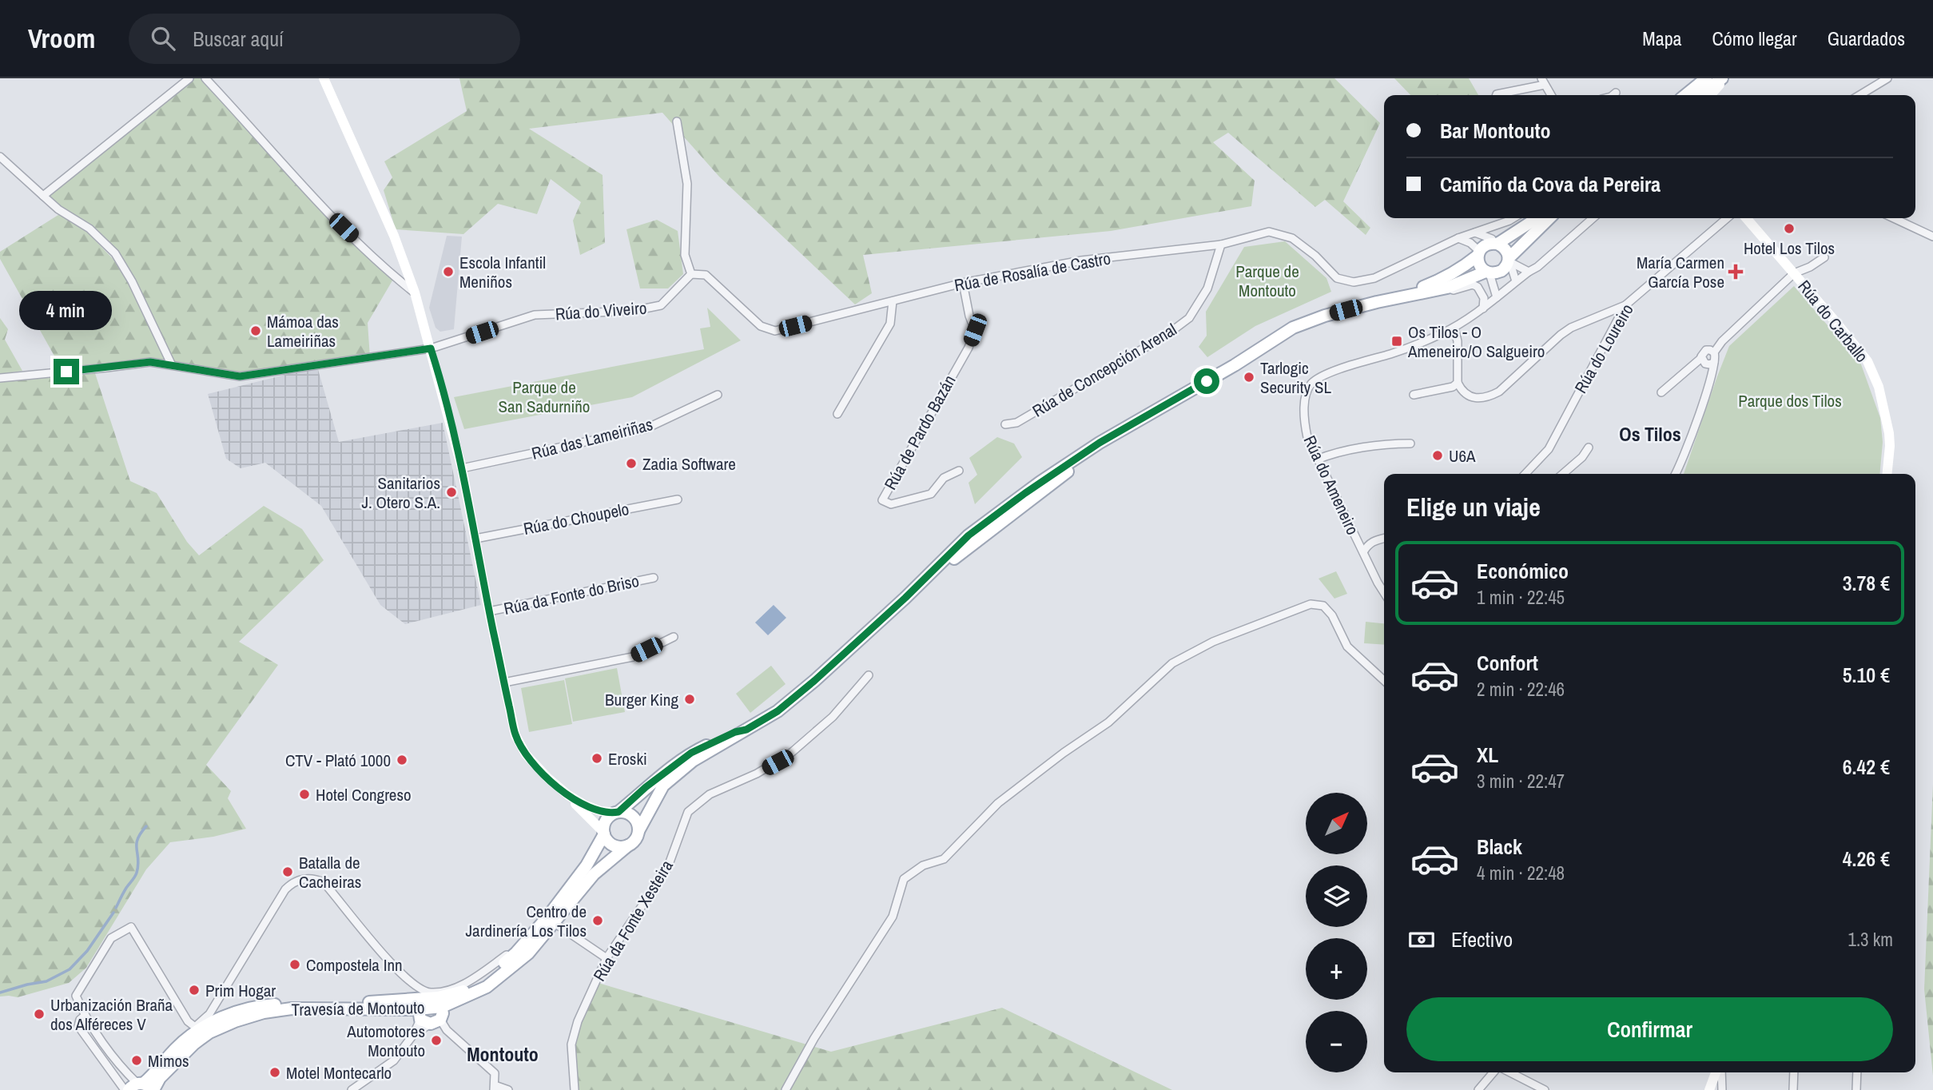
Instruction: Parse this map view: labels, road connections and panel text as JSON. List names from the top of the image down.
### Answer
{
  "streets": {
    "main road": ["Travesía de Montouto"],
    "street": [
      "Rúa de Rosalía de Castro",
      "Rúa do Viveiro",
      "Rúa do Carballo",
      "Rúa do Loureiro",
      "Rúa de Concepción Arenal",
      "Rúa de Pardo Bazán",
      "Rúa das Lameiriñas",
      "Rúa do Ameneiro",
      "Rúa do Choupelo",
      "Rúa da Fonte do Briso",
      "Rúa da Fonte Xesteira"
    ]
  },
  "crossings": [
    ["Rúa de Rosalía de Castro", "Rúa do Viveiro"],
    ["Rúa de Rosalía de Castro", "Rúa de Concepción Arenal"],
    ["Rúa de Rosalía de Castro", "Rúa de Pardo Bazán"]
  ],
  "districts": ["Os Tilos", "Montouto"],
  "parks": ["Parque de Montouto", "Parque de San Sadurniño", "Parque dos Tilos"],
  "places": {
    "other": [
      "Hotel Los Tilos",
      "Escola Infantil Meniños",
      "Mámoa das Lameiriñas",
      "Tarlogic Security SL",
      "U6A",
      "Zadia Software",
      "Sanitarios J. Otero S.A.",
      "Burger King",
      "Eroski",
      "CTV - Plató 1000",
      "Hotel Congreso",
      "Batalla de Cacheiras",
      "Centro de Jardinería Los Tilos",
      "Compostela Inn",
      "Prim Hogar",
      "Urbanización Braña dos Alféreces V",
      "Automotores Montouto",
      "Mimos",
      "Motel Montecarlo"
    ],
    "health": ["María Carmen García Pose"],
    "transit": ["Os Tilos - O Ameneiro/O Salgueiro"]
  },
  "north": "top right",
  "page": {
    "header": "Vroom",
    "search": "Buscar aquí",
    "nav": ["Mapa", "Cómo llegar", "Guardados"],
    "banner": ["Bar Montouto", "Camiño da Cova da Pereira"],
    "bubble": "4 min",
    "heading": "Elige un viaje",
    "list": [
      {
        "name": "Económico",
        "note": "1 min · 22:45",
        "value": "3.78 €"
      },
      {
        "name": "Confort",
        "note": "2 min · 22:46",
        "value": "5.10 €"
      },
      {
        "name": "XL",
        "note": "3 min · 22:47",
        "value": "6.42 €"
      },
      {
        "name": "Black",
        "note": "4 min · 22:48",
        "value": "4.26 €"
      }
    ],
    "map_buttons": ["+", "−"],
    "pay": ["Efectivo", "1.3 km"],
    "buttons": "Confirmar"
  }
}
